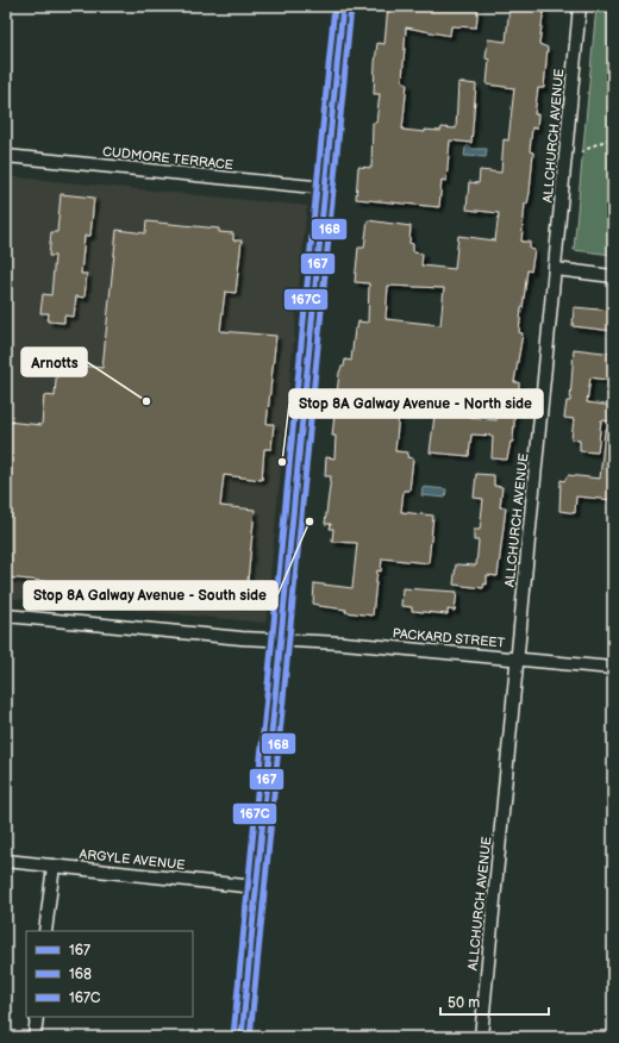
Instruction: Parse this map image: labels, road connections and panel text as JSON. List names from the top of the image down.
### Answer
{
  "streets": {
    "street": [
      "ALLCHURCH AVENUE",
      "CUDMORE TERRACE",
      "PACKARD STREET",
      "ARGYLE AVENUE"
    ]
  },
  "crossings": [
    ["ALLCHURCH AVENUE", "PACKARD STREET"]
  ],
  "places": ["Arnotts", "Stop 8A Galway Avenue - North side", "Stop 8A Galway Avenue - South side"],
  "lines": ["transit line 167", "transit line 167C", "transit line 168"],
  "legend": ["167", "168", "167C"],
  "scale_bar": "50 m"
}
